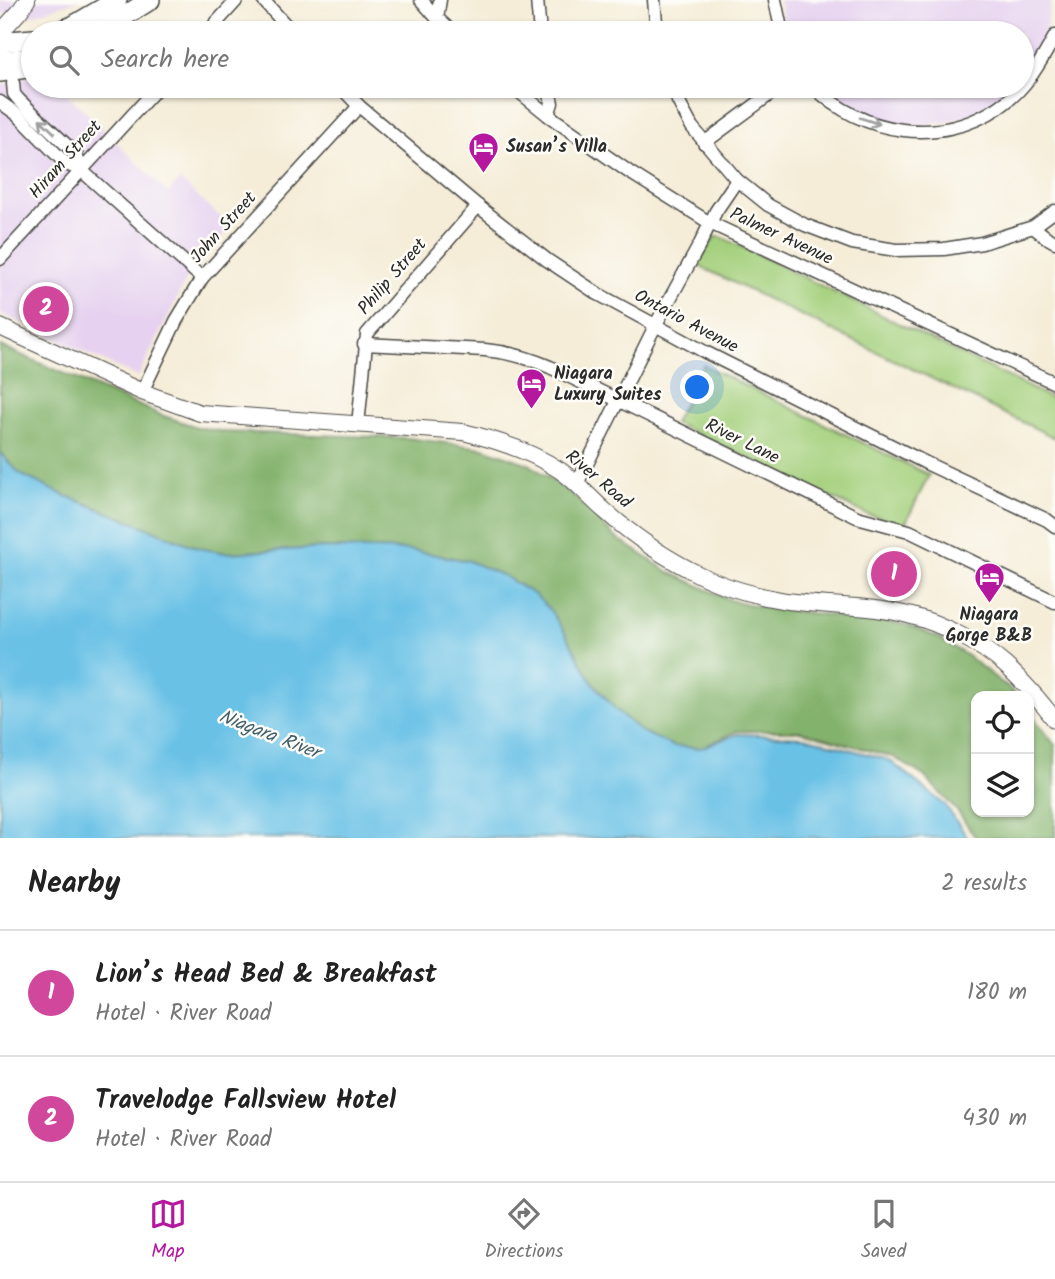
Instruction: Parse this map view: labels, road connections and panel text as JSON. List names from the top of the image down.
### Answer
{
  "streets": {
    "main road": ["River Road"],
    "street": [
      "Hiram Street",
      "John Street",
      "Palmer Avenue",
      "Philip Street",
      "Ontario Avenue",
      "River Lane"
    ]
  },
  "crossings": [
    ["John Street", "Ontario Avenue"],
    ["John Street", "River Road"],
    ["Philip Street", "Ontario Avenue"],
    ["Philip Street", "River Lane"],
    ["Philip Street", "River Road"]
  ],
  "water": ["Niagara River"],
  "places": {
    "hotel": ["Susan’s Villa", "Niagara Luxury Suites", "Niagara Gorge B&B"]
  },
  "page": {
    "search": "Search here",
    "pins": ["2", "1"],
    "heading": ["Nearby", "2 results"],
    "list": [
      {
        "mark": "1",
        "name": "Lion’s Head Bed & Breakfast",
        "note": "Hotel · River Road",
        "value": "180 m"
      },
      {
        "mark": "2",
        "name": "Travelodge Fallsview Hotel",
        "note": "Hotel · River Road",
        "value": "430 m"
      }
    ],
    "nav": ["Map", "Directions", "Saved"]
  }
}
